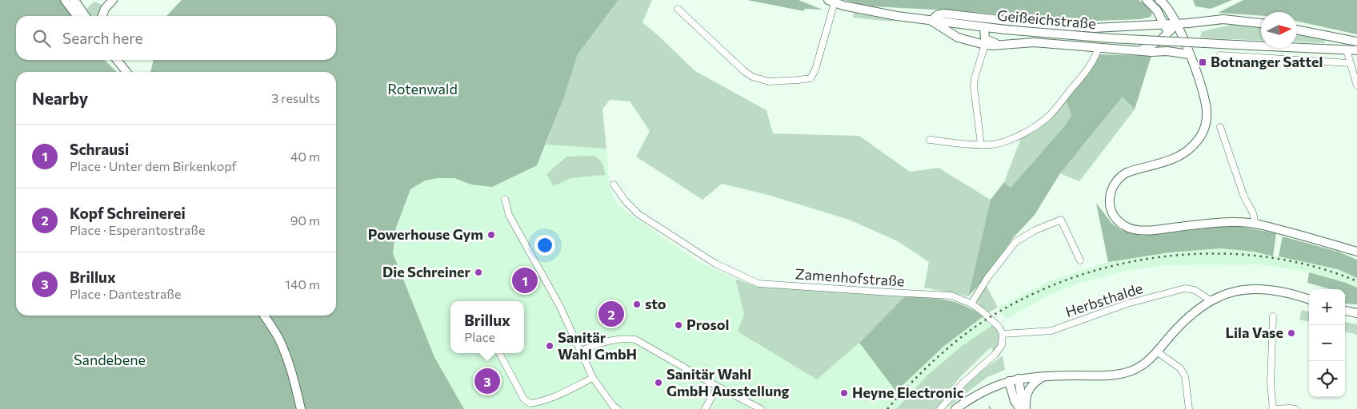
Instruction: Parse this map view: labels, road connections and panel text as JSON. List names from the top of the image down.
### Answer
{
  "streets": {
    "main road": ["Geißeichstraße"],
    "street": ["Zamenhofstraße", "Herbsthalde"]
  },
  "crossings": [
    ["Zamenhofstraße", "Herbsthalde"]
  ],
  "parks": ["Rotenwald", "Sandebene"],
  "places": {
    "transit": ["Botnanger Sattel"],
    "other": [
      "Powerhouse Gym",
      "Die Schreiner",
      "sto",
      "Prosol",
      "Lila Vase",
      "Sanitär Wahl GmbH",
      "Sanitär Wahl GmbH Ausstellung",
      "Heyne Electronic"
    ]
  },
  "north": "right",
  "page": {
    "search": "Search here",
    "heading": ["Nearby", "3 results"],
    "list": [
      {
        "mark": "1",
        "name": "Schrausi",
        "note": "Place · Unter dem Birkenkopf",
        "value": "40 m"
      },
      {
        "mark": "2",
        "name": "Kopf Schreinerei",
        "note": "Place · Esperantostraße",
        "value": "90 m"
      },
      {
        "mark": "3",
        "name": "Brillux",
        "note": "Place · Dantestraße",
        "value": "140 m"
      }
    ],
    "pins": ["1", "2", "3"],
    "map_buttons": ["+", "−"],
    "popup": ["Brillux", "Place"]
  }
}
